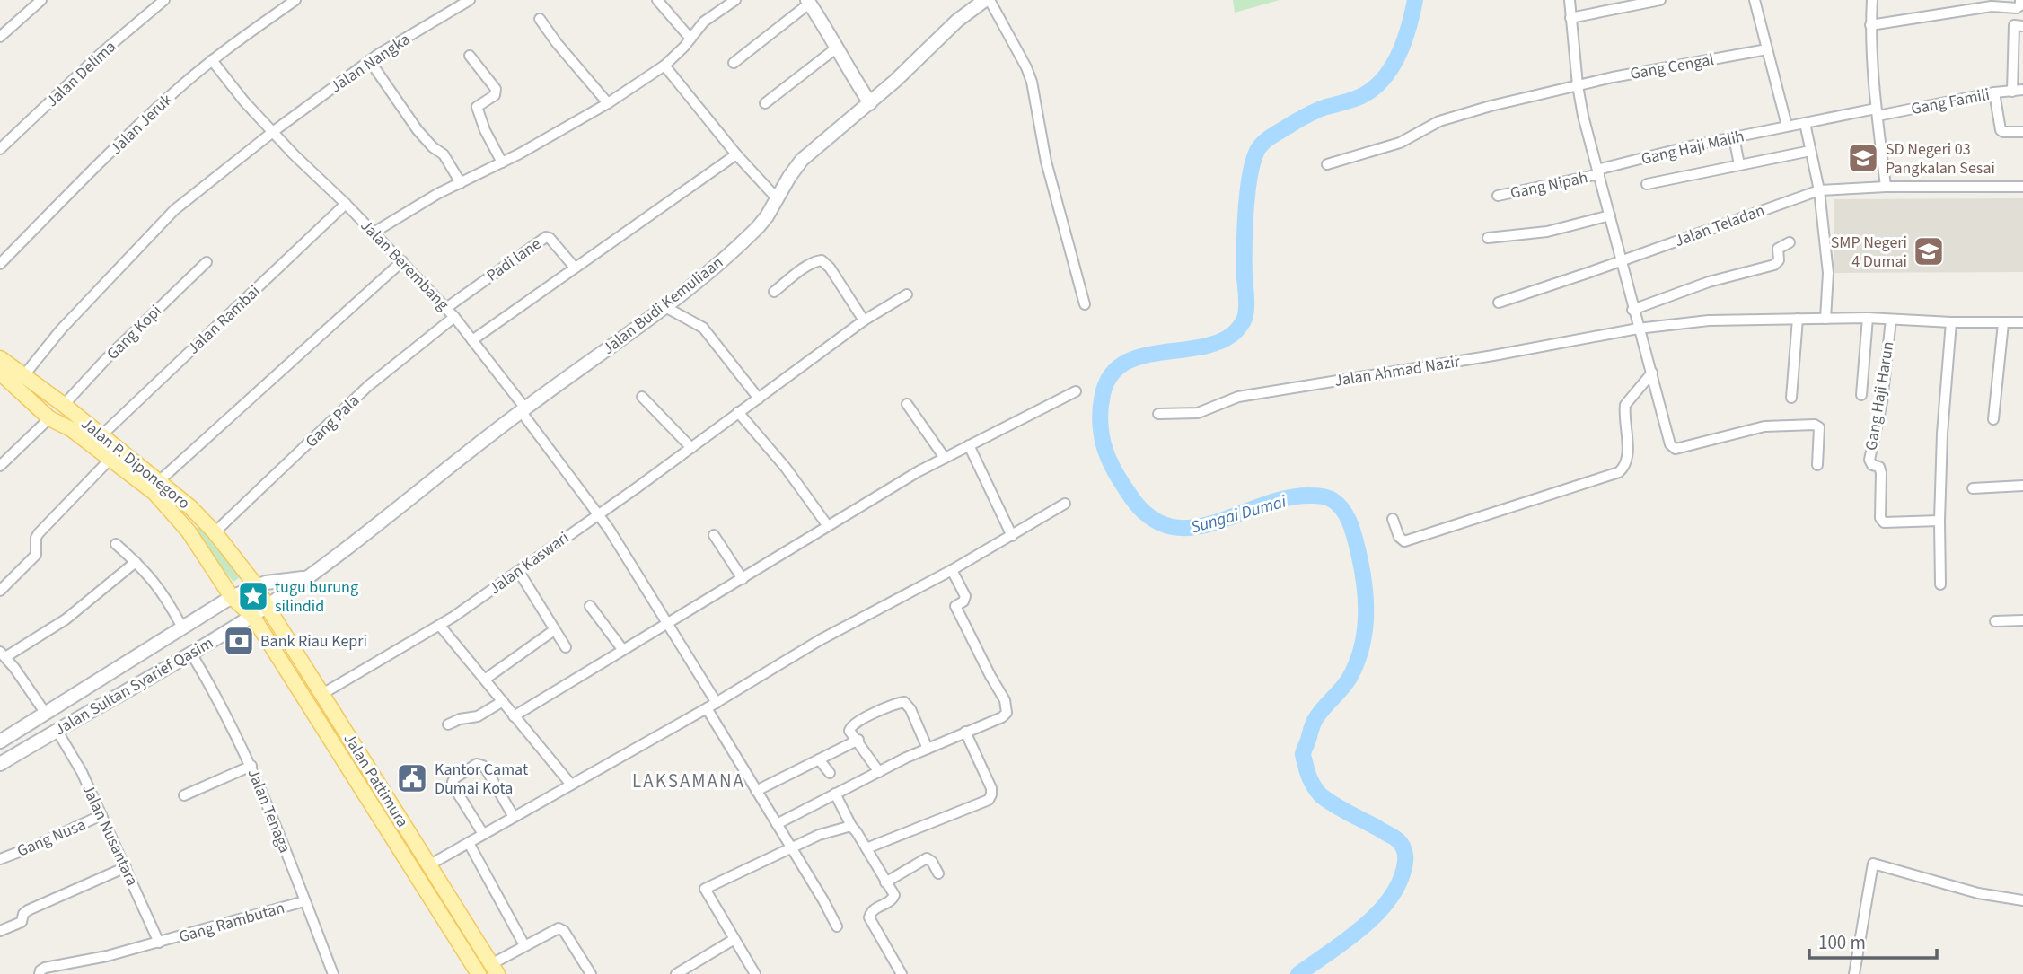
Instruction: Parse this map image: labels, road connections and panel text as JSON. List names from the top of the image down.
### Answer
{
  "streets": {
    "main road": ["Jalan P. Diponegoro", "Jalan Pattimura"],
    "street": [
      "Jalan Nangka",
      "Gang Cengal",
      "Jalan Delima",
      "Gang Famili",
      "Jalan Jeruk",
      "Gang Haji Malih",
      "Gang Nipah",
      "Jalan Teladan",
      "Padi lane",
      "Jalan Berembang",
      "Jalan Budi Kemuliaan",
      "Jalan Rambai",
      "Gang Kopi",
      "Jalan Ahmad Nazir",
      "Gang Haji Harun",
      "Gang Pala",
      "Jalan Kaswari",
      "Jalan Sultan Syarief Qasim",
      "Jalan Tenaga",
      "Jalan Nusantara",
      "Gang Nusa",
      "Gang Rambutan"
    ]
  },
  "crossings": [
    ["Jalan Nangka", "Jalan Berembang"],
    ["Jalan Nangka", "Jalan P. Diponegoro"],
    ["Gang Famili", "Gang Haji Malih"],
    ["Jalan Jeruk", "Jalan Berembang"],
    ["Gang Haji Malih", "Gang Nipah"],
    ["Padi lane", "Jalan Berembang"],
    ["Jalan Berembang", "Jalan Budi Kemuliaan"],
    ["Jalan Berembang", "Jalan Rambai"],
    ["Jalan Berembang", "Gang Pala"],
    ["Jalan Berembang", "Jalan Kaswari"],
    ["Jalan Budi Kemuliaan", "Jalan Sultan Syarief Qasim"],
    ["Jalan Budi Kemuliaan", "Jalan Pattimura"],
    ["Jalan Rambai", "Jalan P. Diponegoro"],
    ["Gang Kopi", "Jalan P. Diponegoro"],
    ["Jalan Ahmad Nazir", "Gang Haji Harun"],
    ["Gang Pala", "Jalan P. Diponegoro"],
    ["Jalan P. Diponegoro", "Jalan Pattimura"],
    ["Jalan Kaswari", "Jalan Pattimura"],
    ["Jalan Sultan Syarief Qasim", "Jalan Pattimura"],
    ["Jalan Sultan Syarief Qasim", "Jalan Tenaga"],
    ["Jalan Sultan Syarief Qasim", "Jalan Nusantara"],
    ["Jalan Tenaga", "Gang Rambutan"],
    ["Jalan Nusantara", "Gang Nusa"],
    ["Jalan Nusantara", "Gang Rambutan"]
  ],
  "districts": ["LAKSAMANA"],
  "water": ["Sungai Dumai"],
  "places": {
    "school or university": ["SD Negeri 03 Pangkalan Sesai", "SMP Negeri 4 Dumai"],
    "place": ["tugu burung silindid"],
    "bank": ["Bank Riau Kepri"],
    "public building": ["Kantor Camat Dumai Kota"]
  },
  "scale_bar": "100 m"
}
